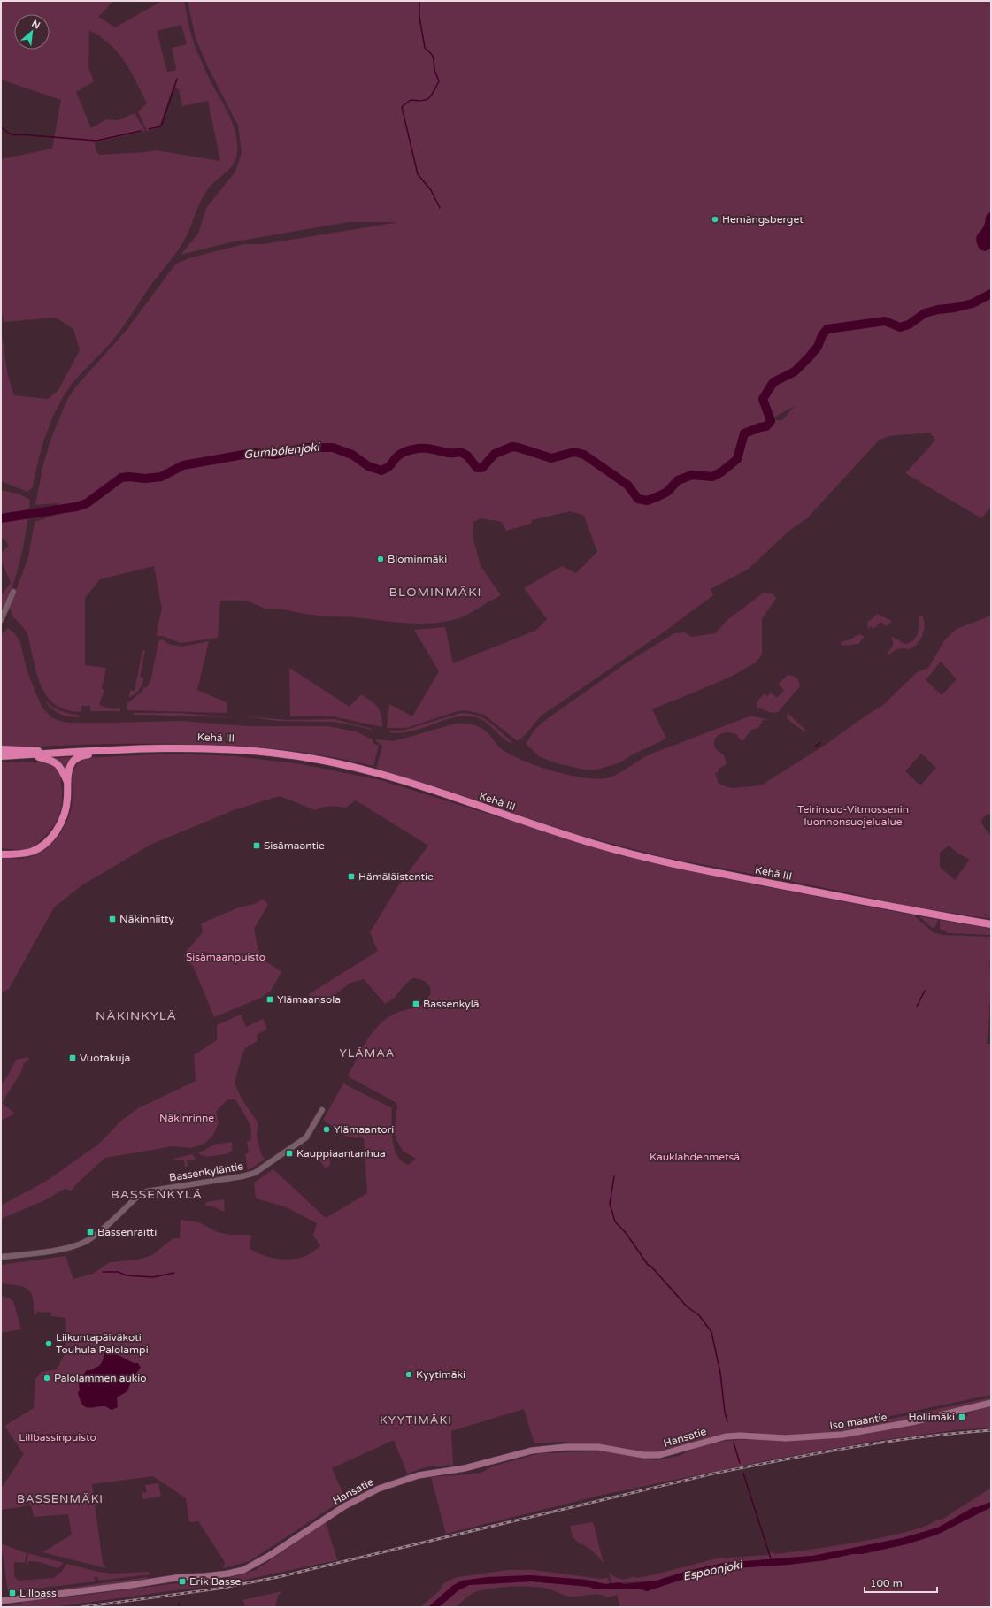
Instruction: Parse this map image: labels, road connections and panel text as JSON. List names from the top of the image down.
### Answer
{
  "streets": {
    "highway": ["Kehä III"],
    "main road": ["Iso maantie", "Hansatie"],
    "street": ["Bassenkyläntie"]
  },
  "crossings": [
    ["Iso maantie", "Hansatie"]
  ],
  "districts": [
    "BLOMINMÄKI",
    "NÄKINKYLÄ",
    "YLÄMAA",
    "BASSENKYLÄ",
    "KYYTIMÄKI",
    "BASSENMÄKI"
  ],
  "water": ["Gumbölenjoki", "Espoonjoki"],
  "parks": [
    "Teirinsuo-Vitmossenin luonnonsuojelualue",
    "Sisämaanpuisto",
    "Näkinrinne",
    "Kauklahdenmetsä",
    "Lillbassinpuisto"
  ],
  "places": {
    "other": [
      "Hemängsberget",
      "Blominmäki",
      "Ylämaantori",
      "Liikuntapäiväkoti Touhula Palolampi",
      "Kyytimäki",
      "Palolammen aukio"
    ],
    "transit": [
      "Sisämaantie",
      "Hämäläistentie",
      "Näkinniitty",
      "Ylämaansola",
      "Bassenkylä",
      "Vuotakuja",
      "Kauppiaantanhua",
      "Bassenraitti",
      "Hollimäki",
      "Erik Basse",
      "Lillbass"
    ]
  },
  "scale_bar": "100 m",
  "north": "top right"
}
